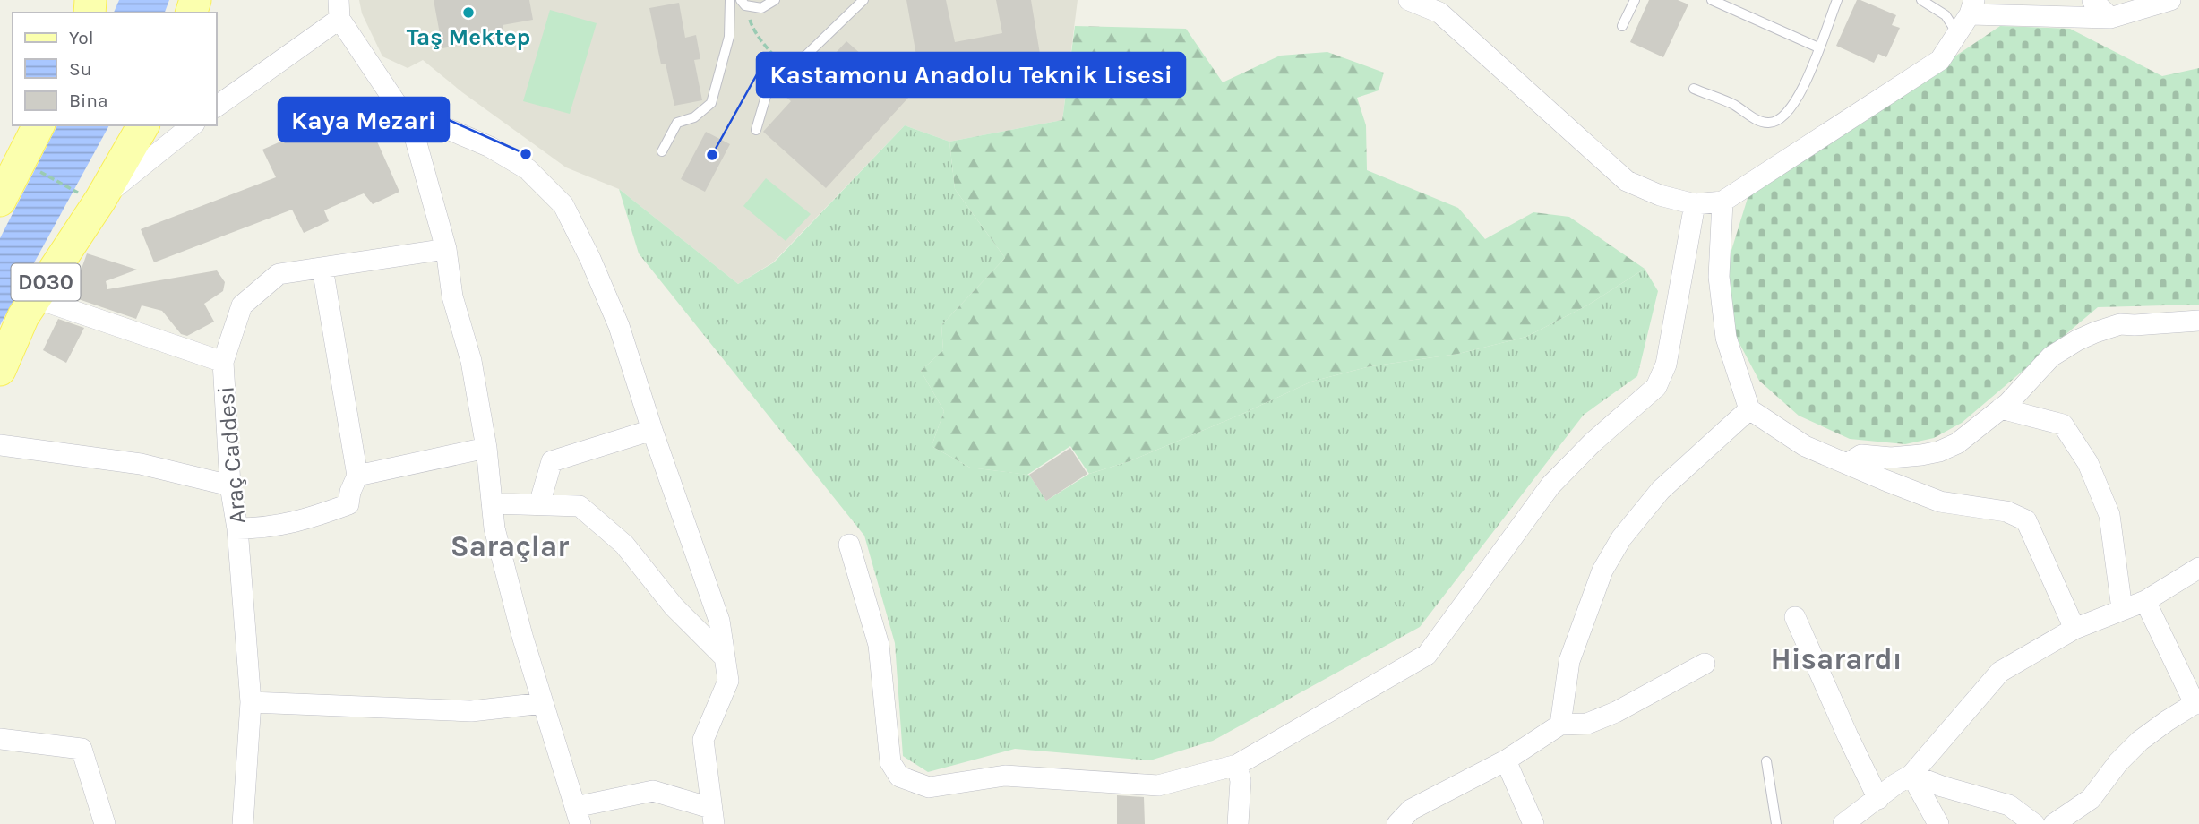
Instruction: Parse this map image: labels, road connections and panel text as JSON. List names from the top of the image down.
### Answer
{
  "streets": {
    "main road": ["D030"],
    "street": ["Araç Caddesi"]
  },
  "districts": ["Saraçlar", "Hisarardı"],
  "places": ["Taş Mektep", "Kaya Mezari", "Kastamonu Anadolu Teknik Lisesi"],
  "legend": ["Yol", "Su", "Bina"]
}
